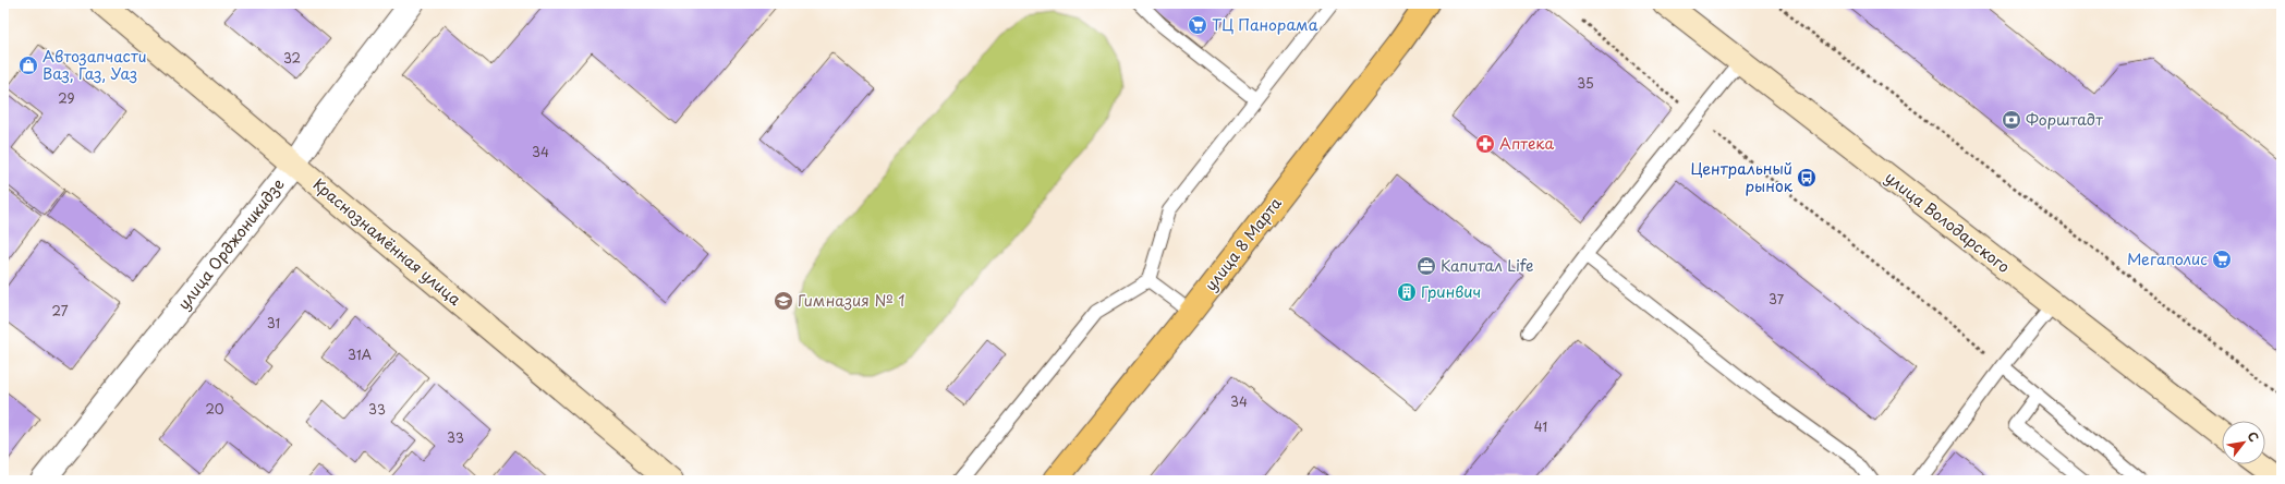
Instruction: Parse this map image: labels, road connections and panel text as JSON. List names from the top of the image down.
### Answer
{
  "streets": {
    "main road": ["улица Володарского", "Краснознамённая улица", "улица 8 Марта"],
    "street": ["улица Орджоникидзе"]
  },
  "crossings": [
    ["Краснознамённая улица", "улица Орджоникидзе"]
  ],
  "places": {
    "supermarket": ["ТЦ Панорама", "Мегаполис"],
    "shop": ["Автозапчасти Ваз, Газ, Уаз"],
    "bank": ["Форштадт"],
    "pharmacy": ["Аптека"],
    "bus stop": ["Центральный рынок"],
    "office": ["Капитал Life"],
    "building": ["Гринвич"],
    "school or university": ["Гимназия № 1"]
  },
  "house_numbers": [
    "32",
    "35",
    "29",
    "34",
    "37",
    "27",
    "31",
    "31А",
    "34",
    "20",
    "33",
    "41",
    "33"
  ],
  "north": "top right"
}
